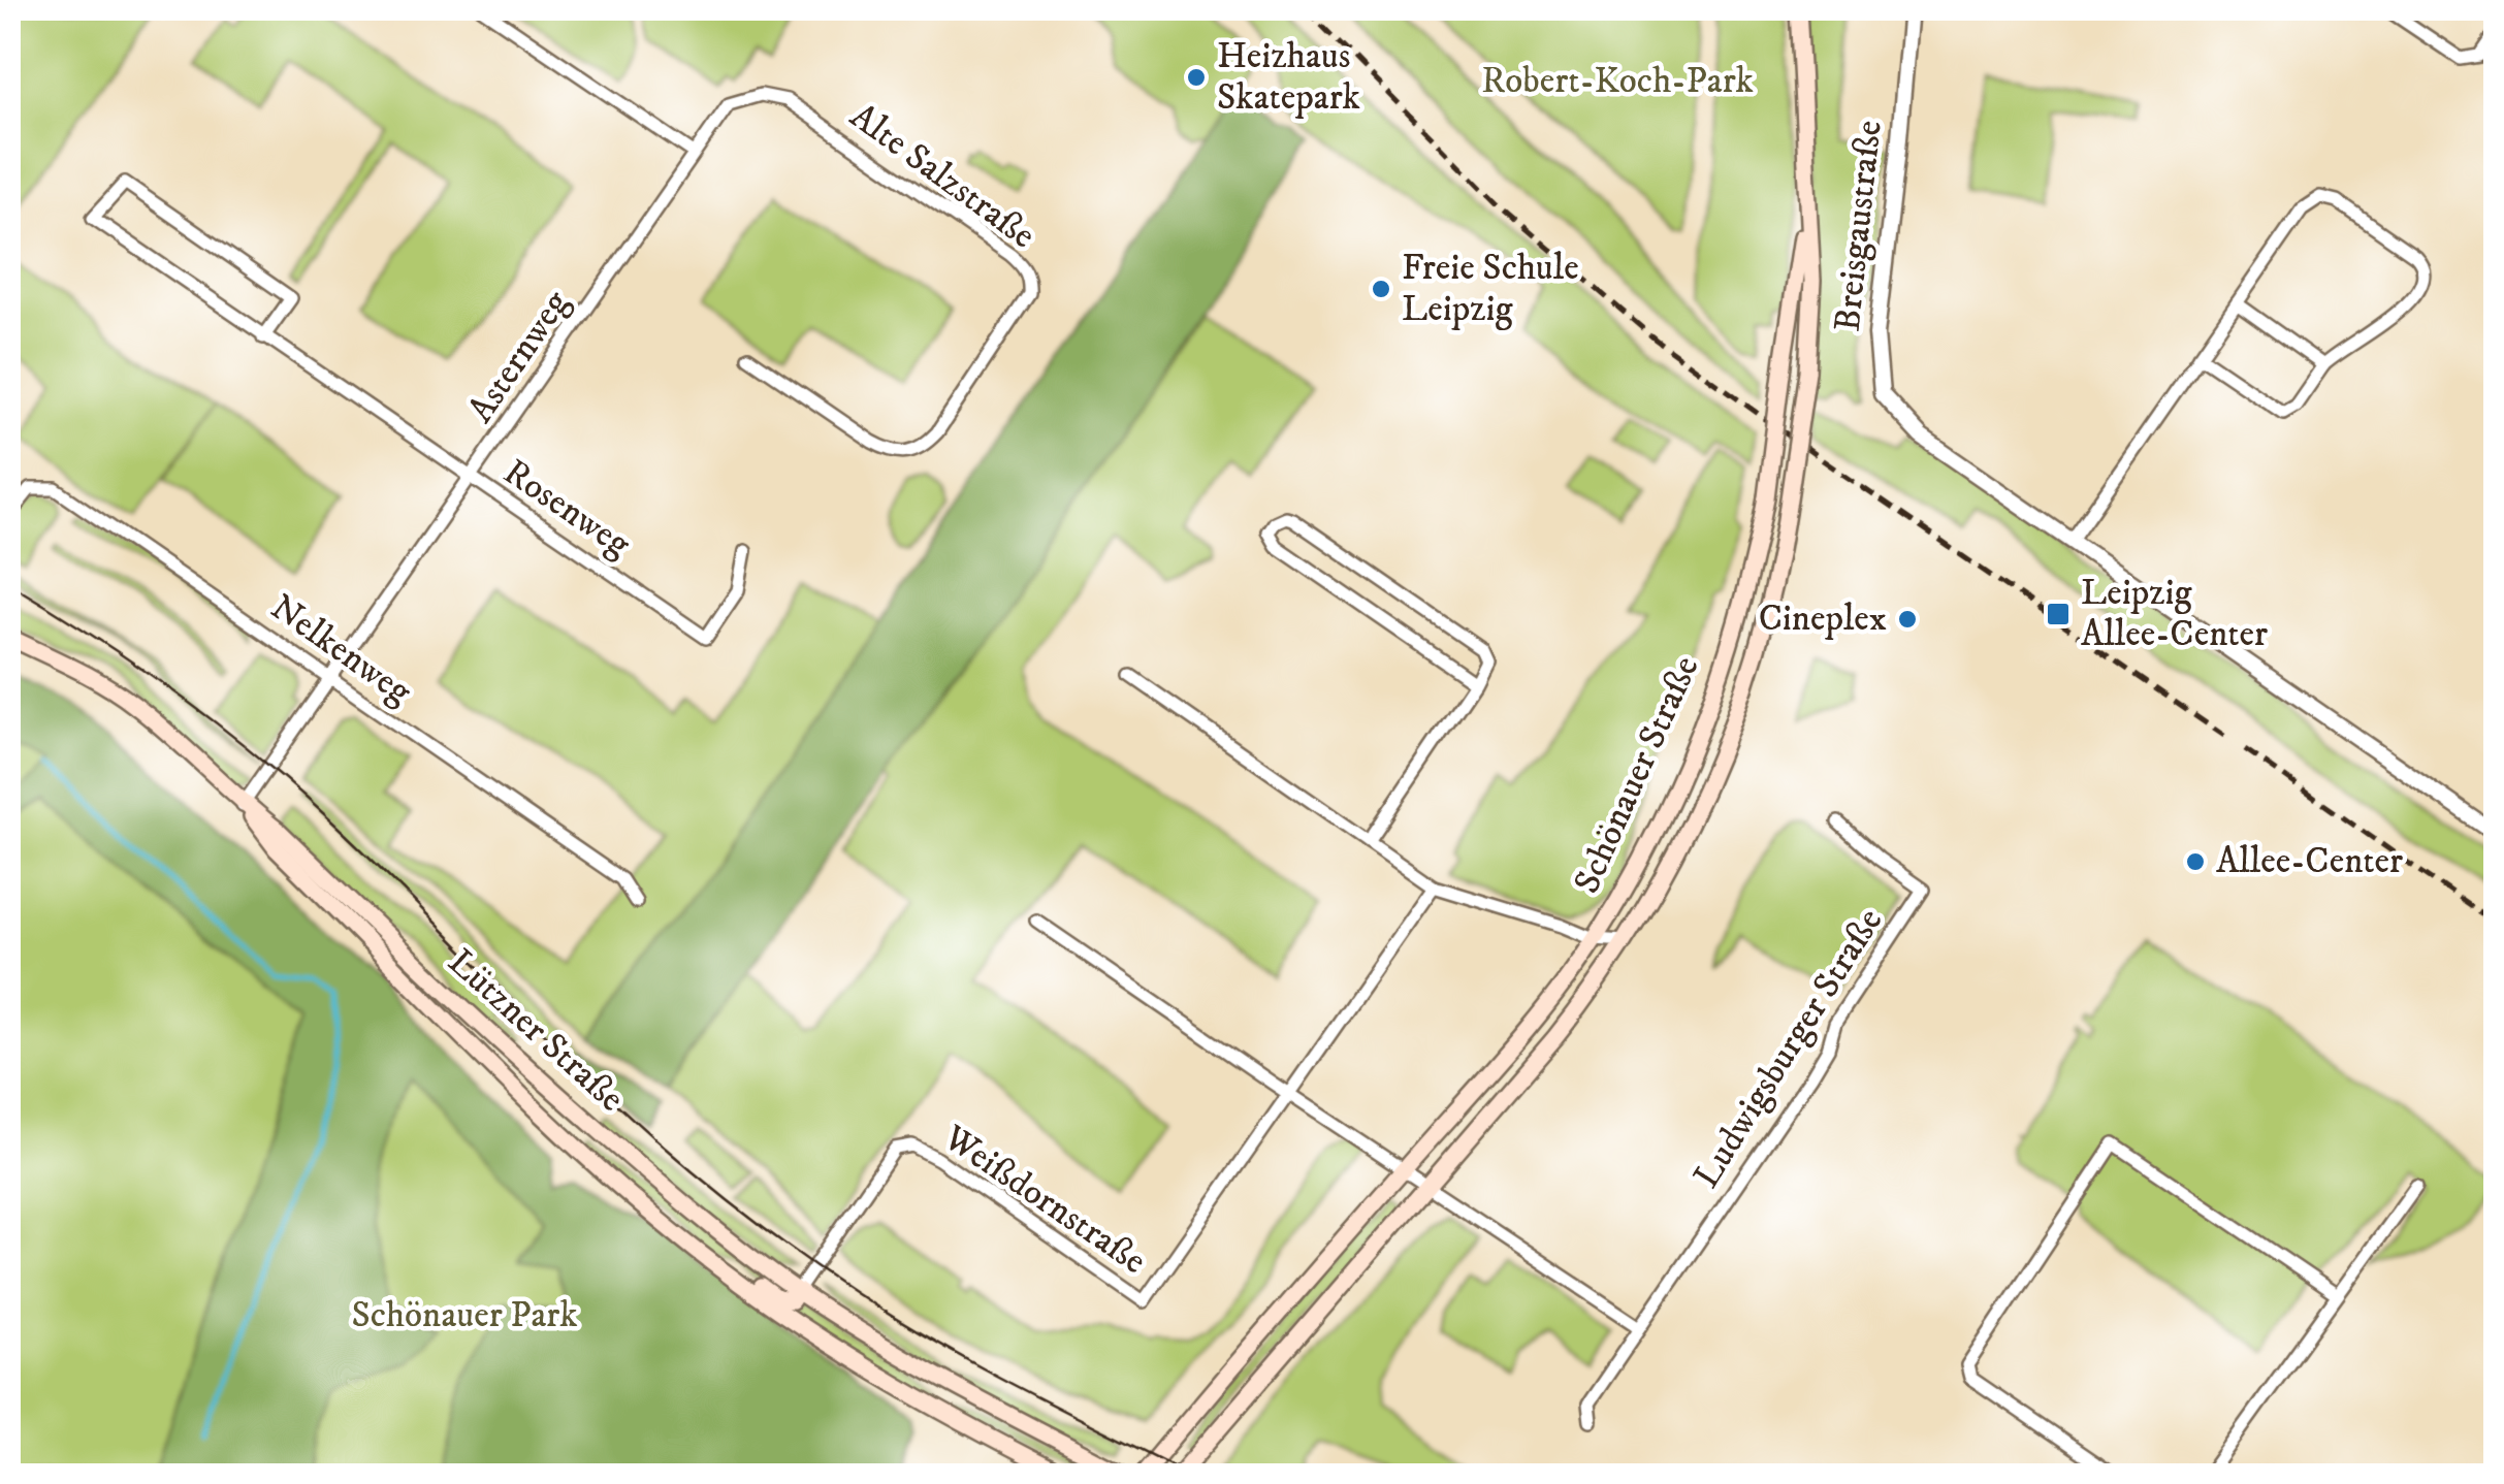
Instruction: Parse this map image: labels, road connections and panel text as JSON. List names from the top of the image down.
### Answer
{
  "streets": {
    "main road": ["Schönauer Straße", "Lützner Straße"],
    "street": [
      "Alte Salzstraße",
      "Breisgaustraße",
      "Asternweg",
      "Rosenweg",
      "Nelkenweg",
      "Ludwigsburger Straße",
      "Weißdornstraße"
    ]
  },
  "crossings": [
    ["Alte Salzstraße", "Asternweg"],
    ["Asternweg", "Rosenweg"],
    ["Asternweg", "Nelkenweg"],
    ["Asternweg", "Lützner Straße"],
    ["Lützner Straße", "Weißdornstraße"]
  ],
  "parks": ["Robert-Koch-Park", "Schönauer Park"],
  "places": {
    "other": [
      "Heizhaus Skatepark",
      "Freie Schule Leipzig",
      "Cineplex",
      "Allee-Center"
    ],
    "transit": ["Leipzig Allee-Center"]
  }
}
